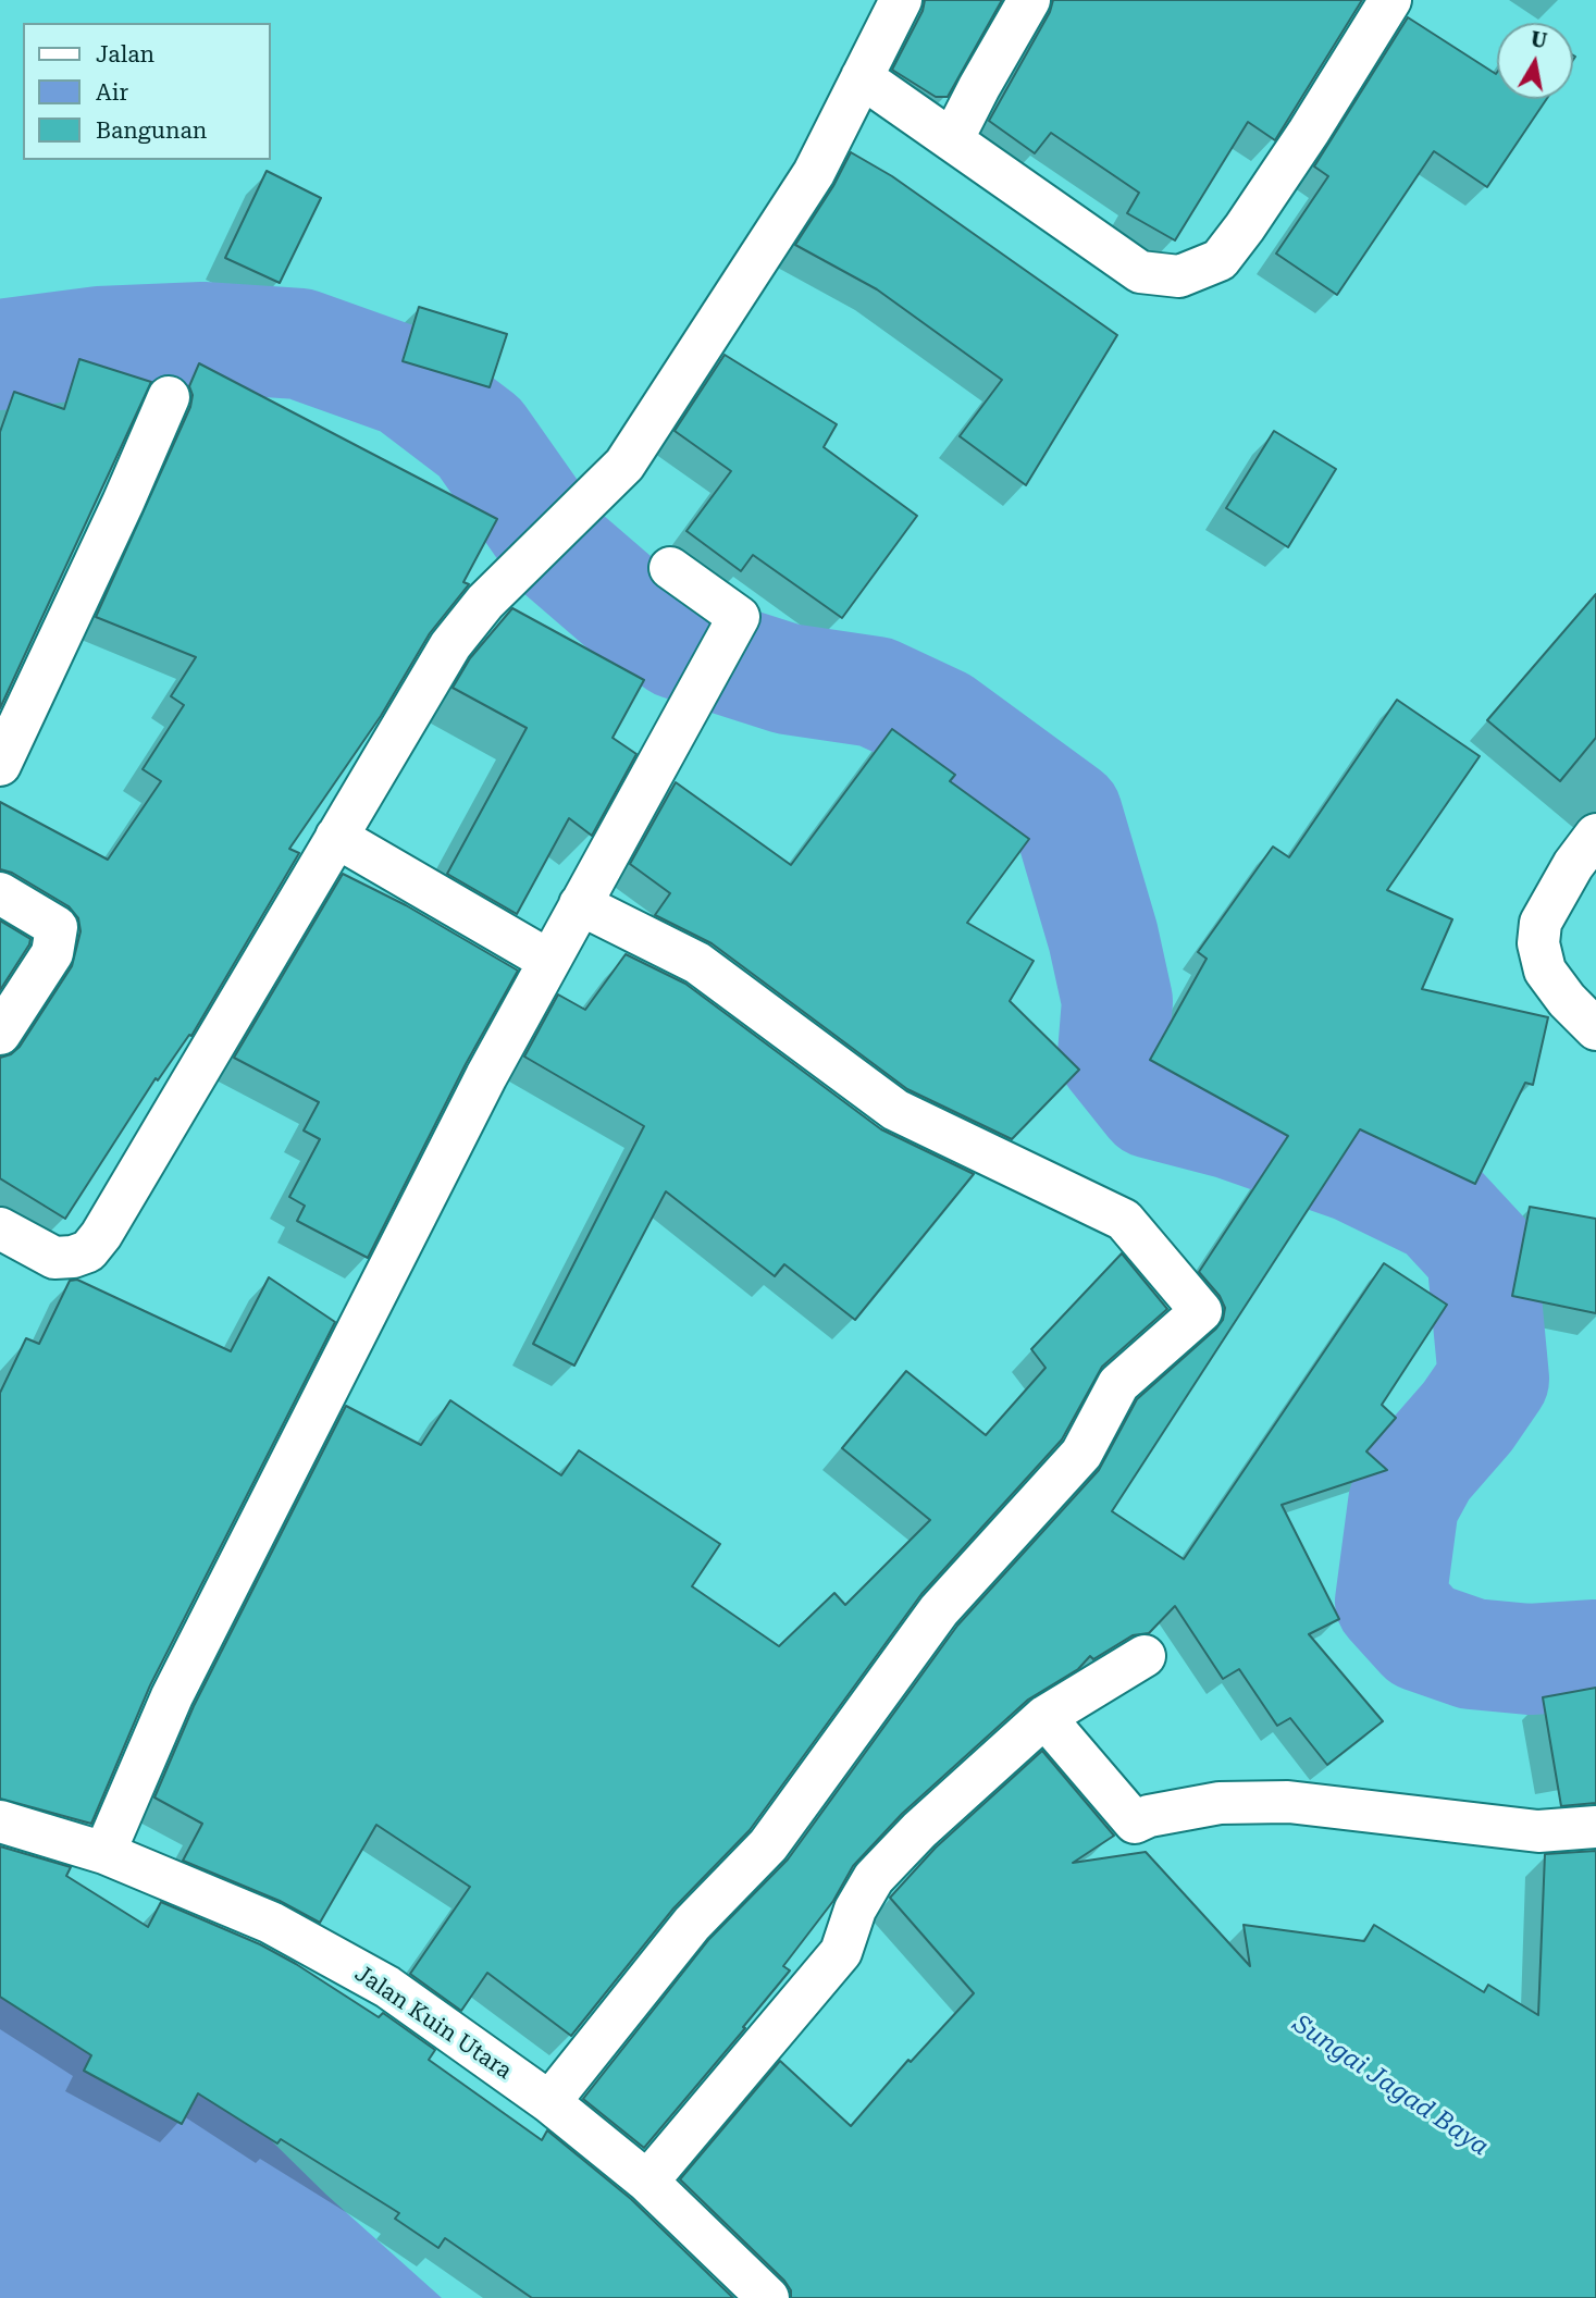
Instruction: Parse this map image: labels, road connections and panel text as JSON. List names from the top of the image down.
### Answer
{
  "streets": {
    "street": ["Jalan Kuin Utara"]
  },
  "water": ["Sungai Jagad Baya"],
  "legend": ["Jalan", "Air", "Bangunan"],
  "north": "top"
}
